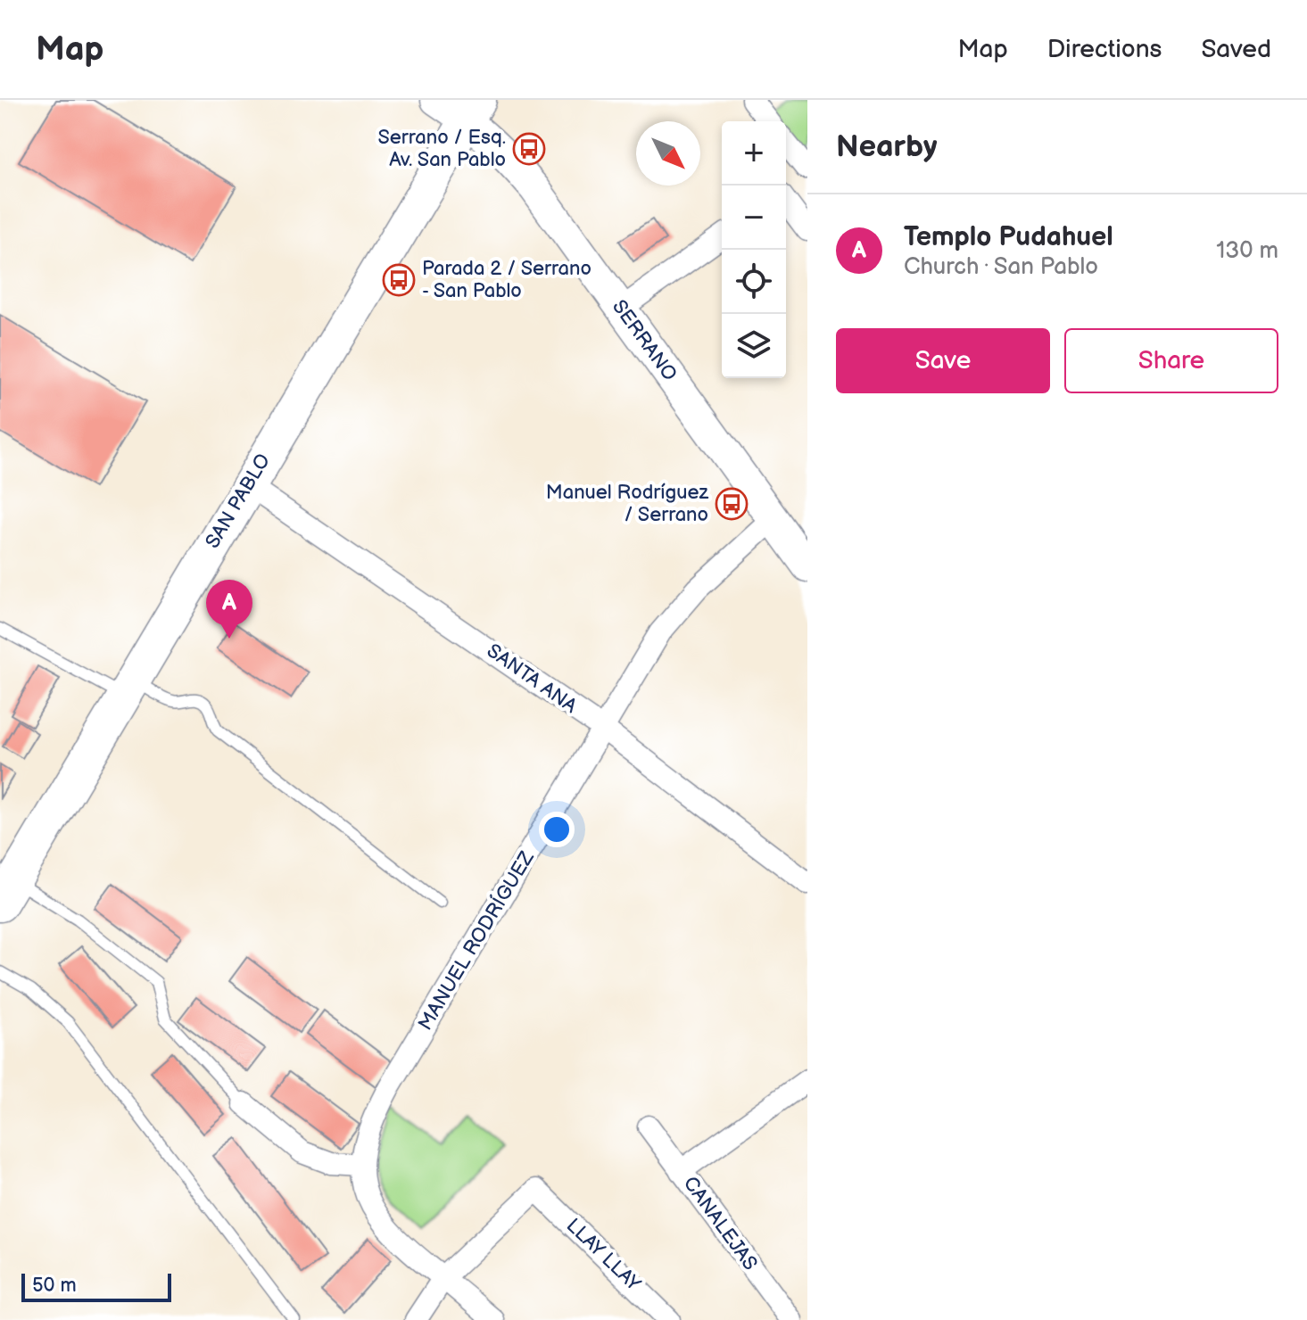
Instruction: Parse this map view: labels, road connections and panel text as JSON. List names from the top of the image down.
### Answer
{
  "streets": {
    "main road": ["SERRANO", "SAN PABLO"],
    "street": [
      "SANTA ANA",
      "MANUEL RODRÍGUEZ",
      "CANALEJAS",
      "LLAY LLAY"
    ]
  },
  "crossings": [
    ["SERRANO", "SAN PABLO"],
    ["SERRANO", "MANUEL RODRÍGUEZ"],
    ["SAN PABLO", "SANTA ANA"],
    ["SANTA ANA", "MANUEL RODRÍGUEZ"]
  ],
  "places": {
    "bus stop": ["Serrano / Esq. Av. San Pablo", "Parada 2 / Serrano - San Pablo", "Manuel Rodríguez / Serrano"]
  },
  "scale_bar": "50 m",
  "north": "bottom right",
  "page": {
    "header": "Map",
    "nav": ["Map", "Directions", "Saved"],
    "heading": "Nearby",
    "map_buttons": ["+", "−"],
    "list": [
      {
        "mark": "A",
        "name": "Templo Pudahuel",
        "note": "Church · San Pablo",
        "value": "130 m"
      }
    ],
    "buttons": ["Save", "Share"],
    "pins": "A",
    "scale": "50 m"
  }
}
